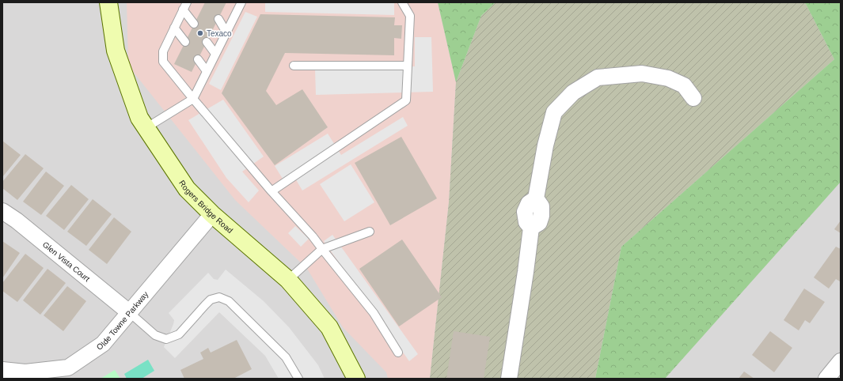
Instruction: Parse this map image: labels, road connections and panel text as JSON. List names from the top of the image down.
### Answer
{
  "streets": {
    "street": ["Rogers Bridge Road", "Glen Vista Court", "Olde Towne Parkway"]
  },
  "crossings": [
    ["Rogers Bridge Road", "Olde Towne Parkway"],
    ["Glen Vista Court", "Olde Towne Parkway"]
  ],
  "places": ["Texaco"]
}
